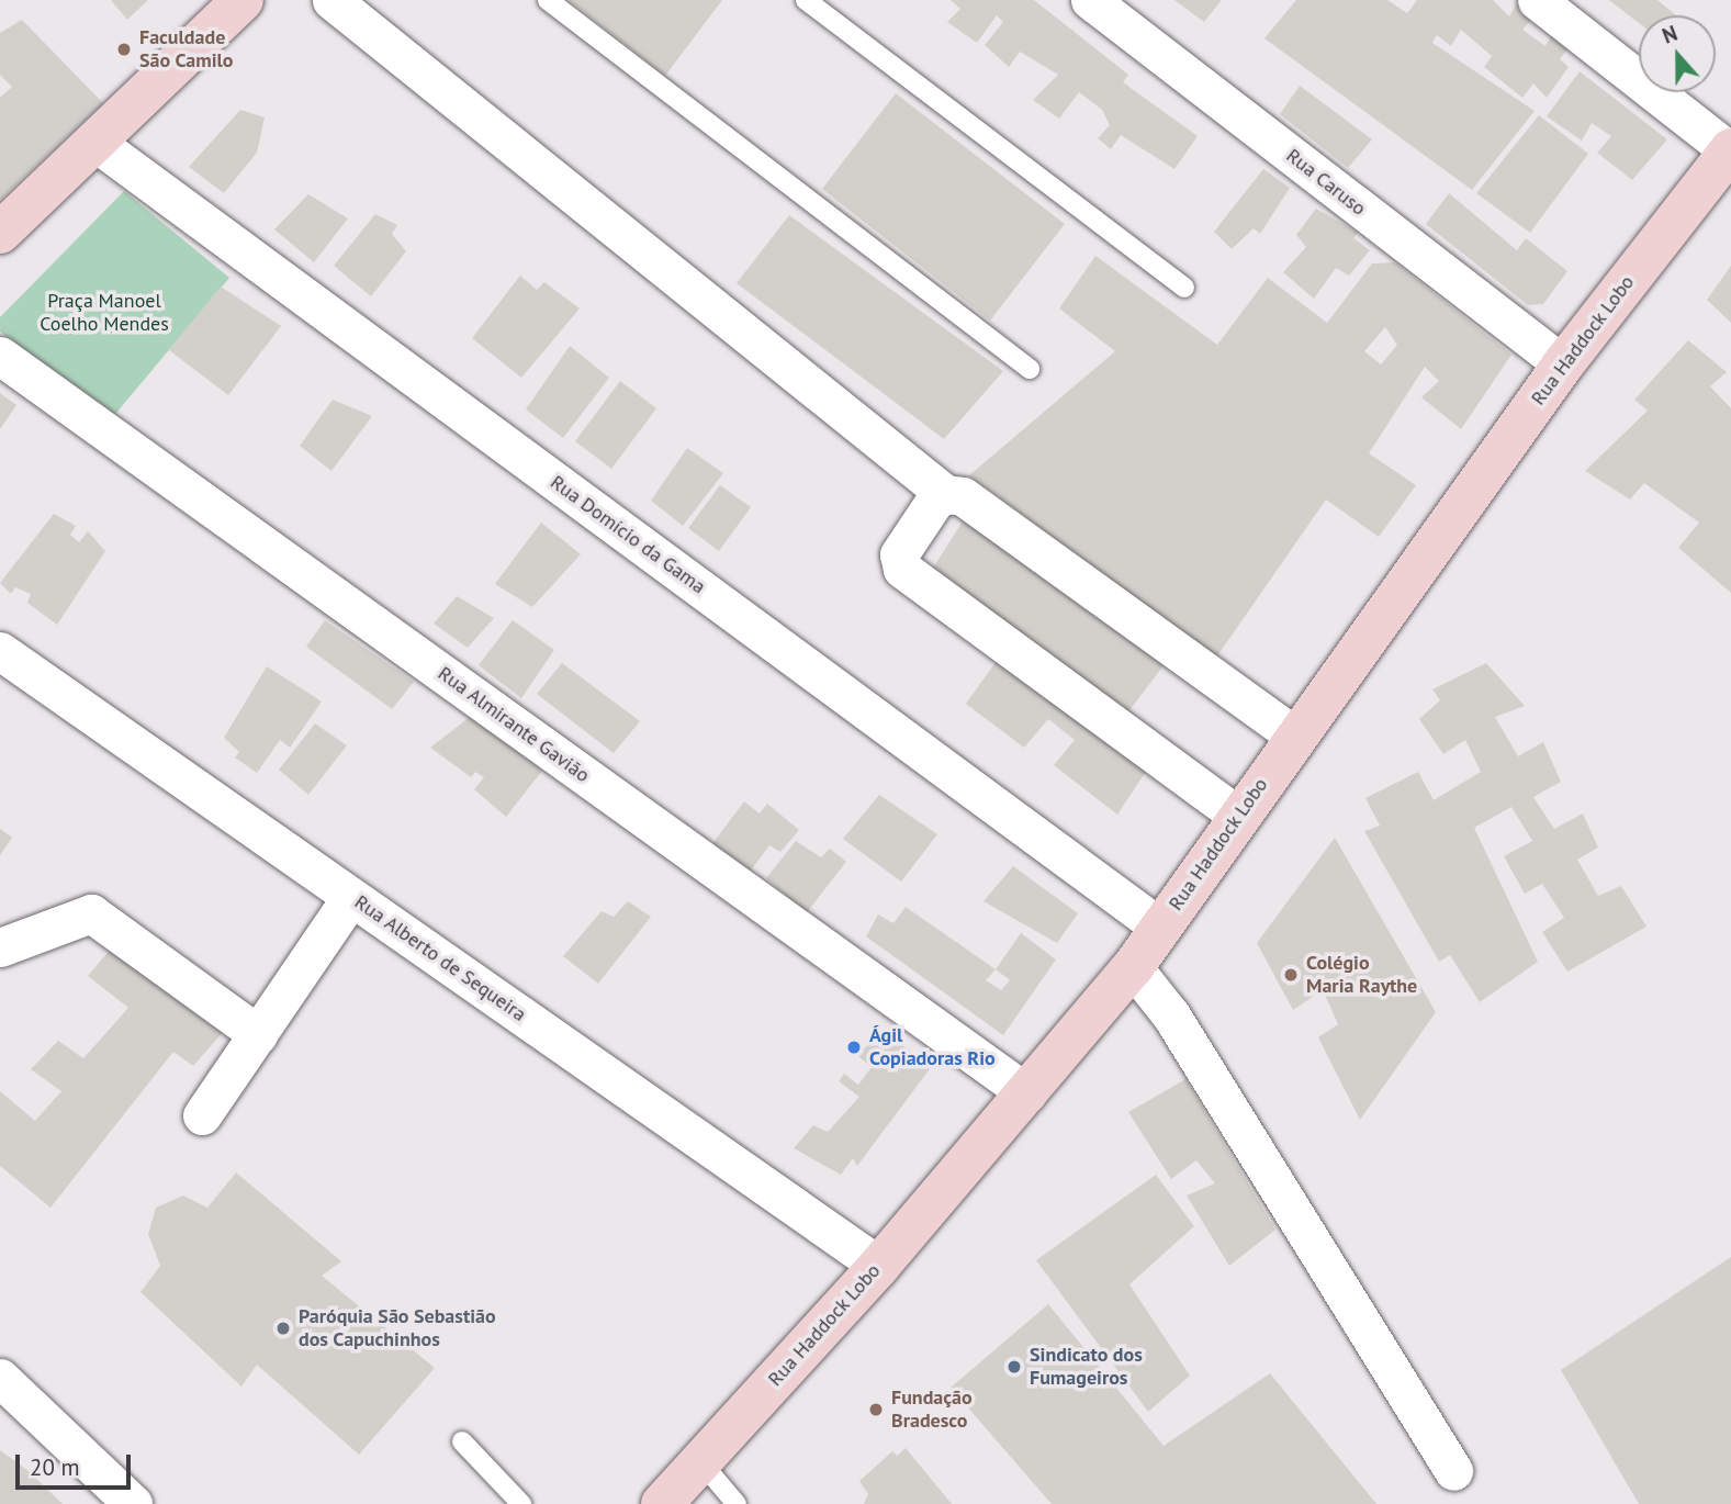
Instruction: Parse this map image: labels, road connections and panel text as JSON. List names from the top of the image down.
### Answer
{
  "streets": {
    "main road": ["Rua Haddock Lobo"],
    "street": [
      "Rua Caruso",
      "Rua Domício da Gama",
      "Rua Almirante Gavião",
      "Rua Alberto de Sequeira"
    ]
  },
  "crossings": [
    ["Rua Caruso", "Rua Haddock Lobo"],
    ["Rua Haddock Lobo", "Rua Domício da Gama"],
    ["Rua Haddock Lobo", "Rua Almirante Gavião"],
    ["Rua Haddock Lobo", "Rua Alberto de Sequeira"]
  ],
  "parks": ["Praça Manoel Coelho Mendes"],
  "places": [
    "Faculdade São Camilo",
    "Colégio Maria Raythe",
    "Ágil Copiadoras Rio",
    "Paróquia São Sebastião dos Capuchinhos",
    "Sindicato dos Fumageiros",
    "Fundação Bradesco"
  ],
  "scale_bar": "20 m",
  "north": "top"
}
